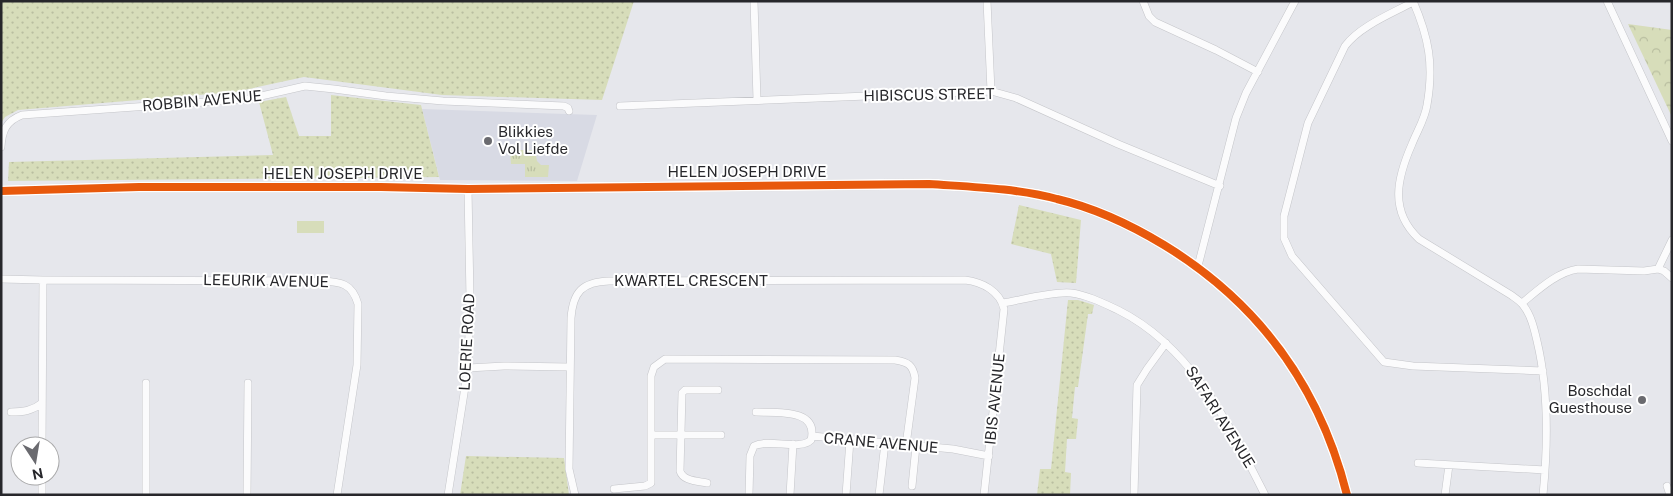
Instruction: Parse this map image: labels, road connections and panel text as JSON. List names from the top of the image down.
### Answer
{
  "streets": {
    "street": [
      "HIBISCUS STREET",
      "ROBBIN AVENUE",
      "HELEN JOSEPH DRIVE",
      "LEEURIK AVENUE",
      "KWARTEL CRESCENT",
      "LOERIE ROAD",
      "IBIS AVENUE",
      "SAFARI AVENUE",
      "CRANE AVENUE"
    ]
  },
  "crossings": [
    ["HELEN JOSEPH DRIVE", "LOERIE ROAD"],
    ["KWARTEL CRESCENT", "IBIS AVENUE"],
    ["KWARTEL CRESCENT", "SAFARI AVENUE"],
    ["IBIS AVENUE", "SAFARI AVENUE"],
    ["IBIS AVENUE", "CRANE AVENUE"]
  ],
  "places": ["Blikkies Vol Liefde", "Boschdal Guesthouse"],
  "north": "bottom"
}
